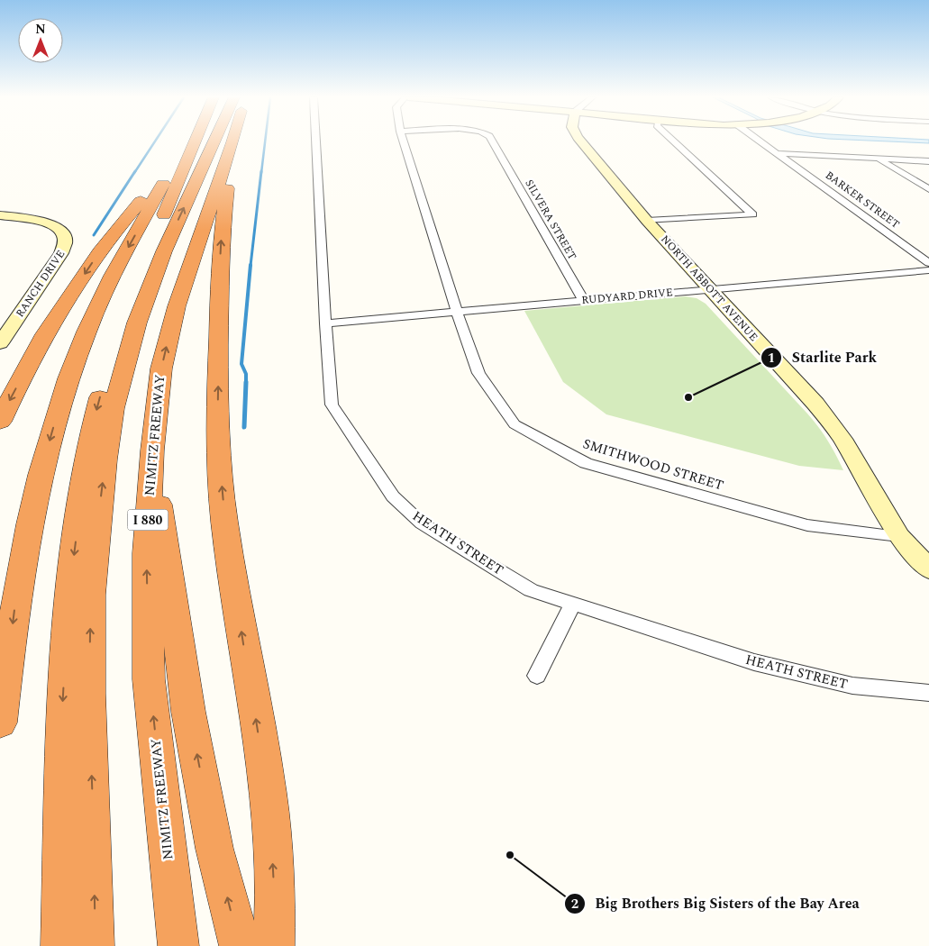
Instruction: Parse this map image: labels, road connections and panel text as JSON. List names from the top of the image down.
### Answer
{
  "streets": {
    "highway": ["NIMITZ FREEWAY", "I 880"],
    "street": [
      "BARKER STREET",
      "SILVERA STREET",
      "RANCH DRIVE",
      "NORTH ABBOTT AVENUE",
      "RUDYARD DRIVE",
      "SMITHWOOD STREET",
      "HEATH STREET"
    ]
  },
  "crossings": [
    ["SILVERA STREET", "RUDYARD DRIVE"],
    ["NORTH ABBOTT AVENUE", "RUDYARD DRIVE"],
    ["NORTH ABBOTT AVENUE", "SMITHWOOD STREET"],
    ["RUDYARD DRIVE", "SMITHWOOD STREET"],
    ["RUDYARD DRIVE", "HEATH STREET"]
  ],
  "places": ["Starlite Park", "Big Brothers Big Sisters of the Bay Area"],
  "north": "top"
}
